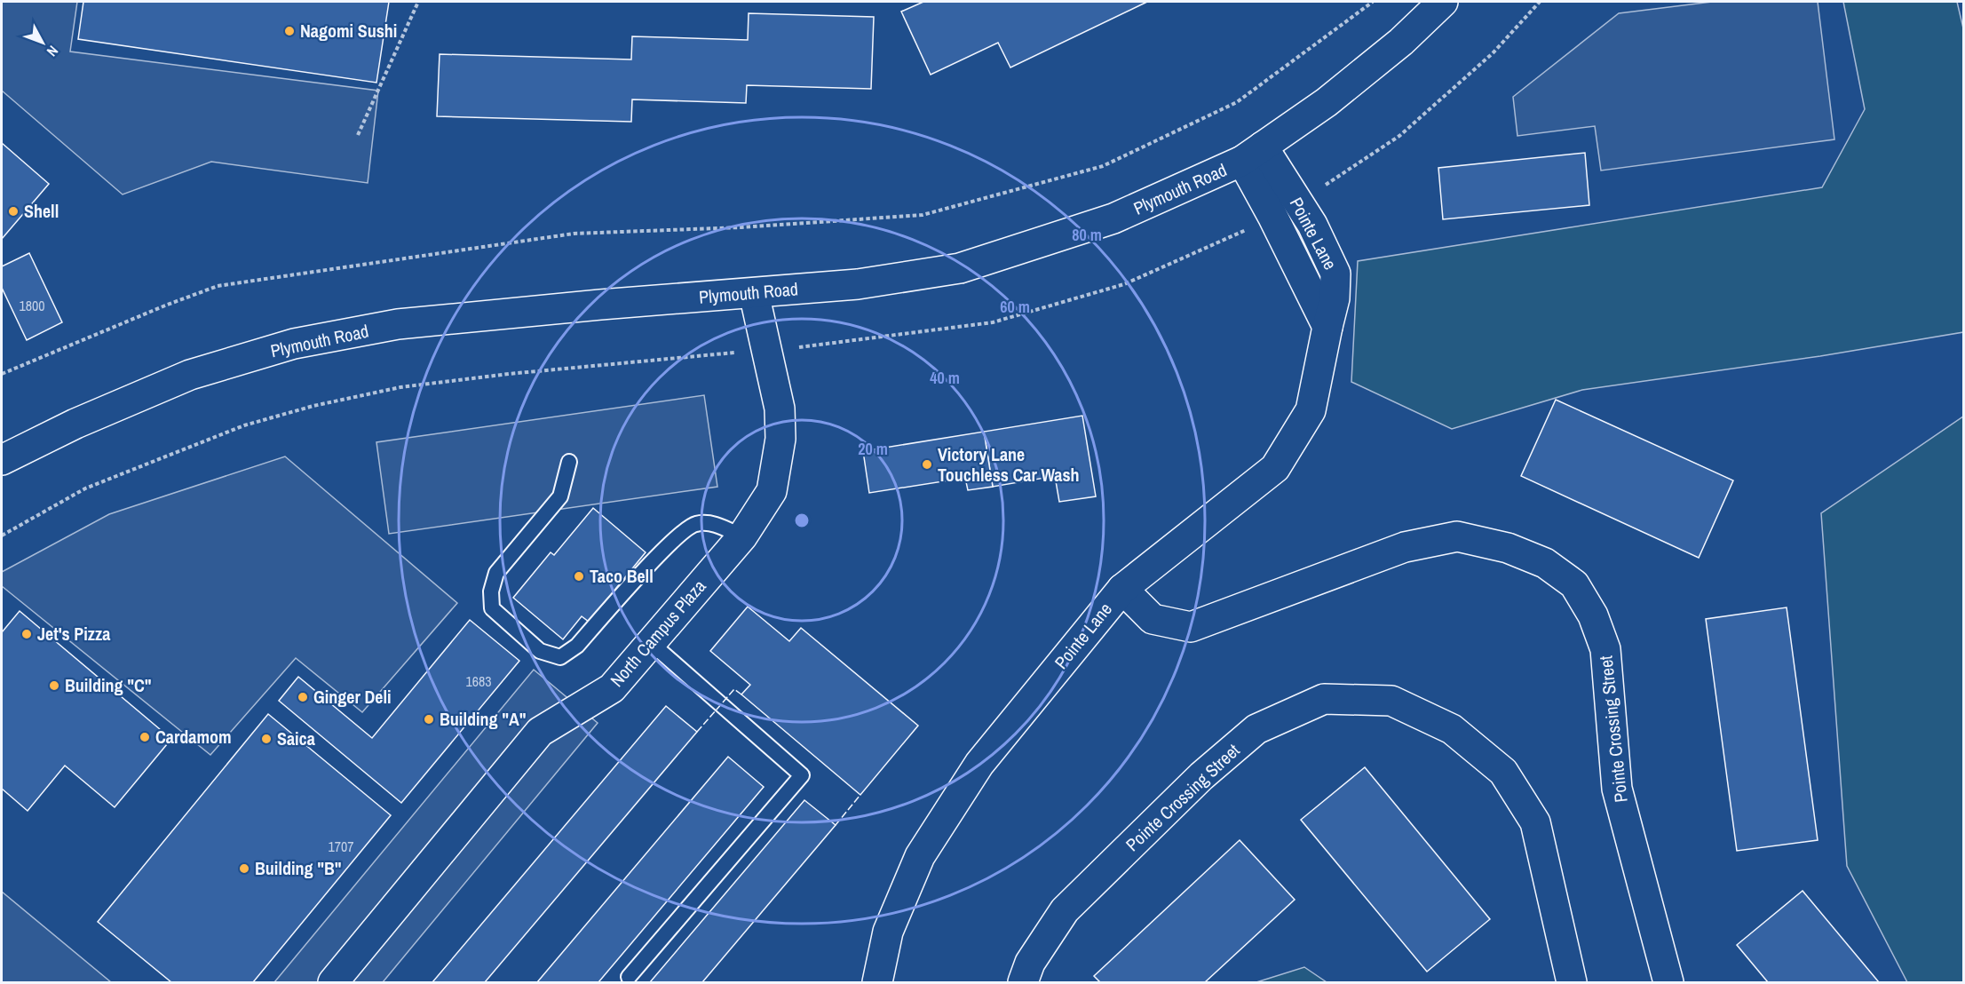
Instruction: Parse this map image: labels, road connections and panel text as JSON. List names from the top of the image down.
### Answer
{
  "streets": {
    "street": [
      "Plymouth Road",
      "Pointe Lane",
      "North Campus Plaza",
      "Pointe Crossing Street"
    ]
  },
  "crossings": [
    ["Plymouth Road", "Pointe Lane"],
    ["Plymouth Road", "North Campus Plaza"],
    ["Pointe Lane", "Pointe Crossing Street"]
  ],
  "places": [
    "Nagomi Sushi",
    "Shell",
    "Victory Lane Touchless Car Wash",
    "Taco Bell",
    "Jet's Pizza",
    "Building \"C\"",
    "Ginger Deli",
    "Building \"A\"",
    "Cardamom",
    "Saica",
    "Building \"B\""
  ],
  "house_numbers": ["1800", "1683", "1707"],
  "north": "bottom right",
  "rings": [
    "80 m",
    "60 m",
    "40 m",
    "20 m"
  ]
}
